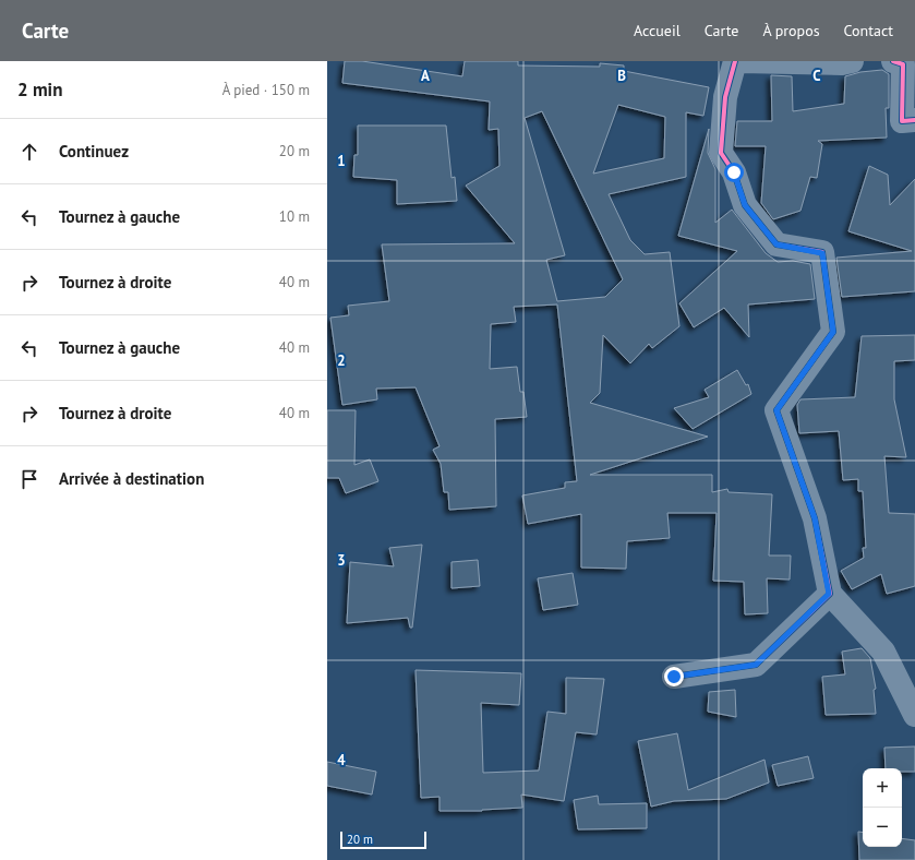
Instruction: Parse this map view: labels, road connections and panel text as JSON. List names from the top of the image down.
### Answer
{
  "scale_bar": "20 m",
  "page": {
    "header": "Carte",
    "nav": [
      "Accueil",
      "Carte",
      "À propos",
      "Contact"
    ],
    "heading": ["2 min", "À pied · 150 m"],
    "list": [
      ["Continuez", "20 m"],
      ["Tournez à gauche", "10 m"],
      ["Tournez à droite", "40 m"],
      ["Tournez à gauche", "40 m"],
      ["Tournez à droite", "40 m"],
      "Arrivée à destination"
    ],
    "map_buttons": ["+", "−"],
    "scale": "20 m"
  },
  "grid": {
    "columns": ["A", "B", "C"],
    "rows": [
      "1",
      "2",
      "3",
      "4"
    ]
  }
}
